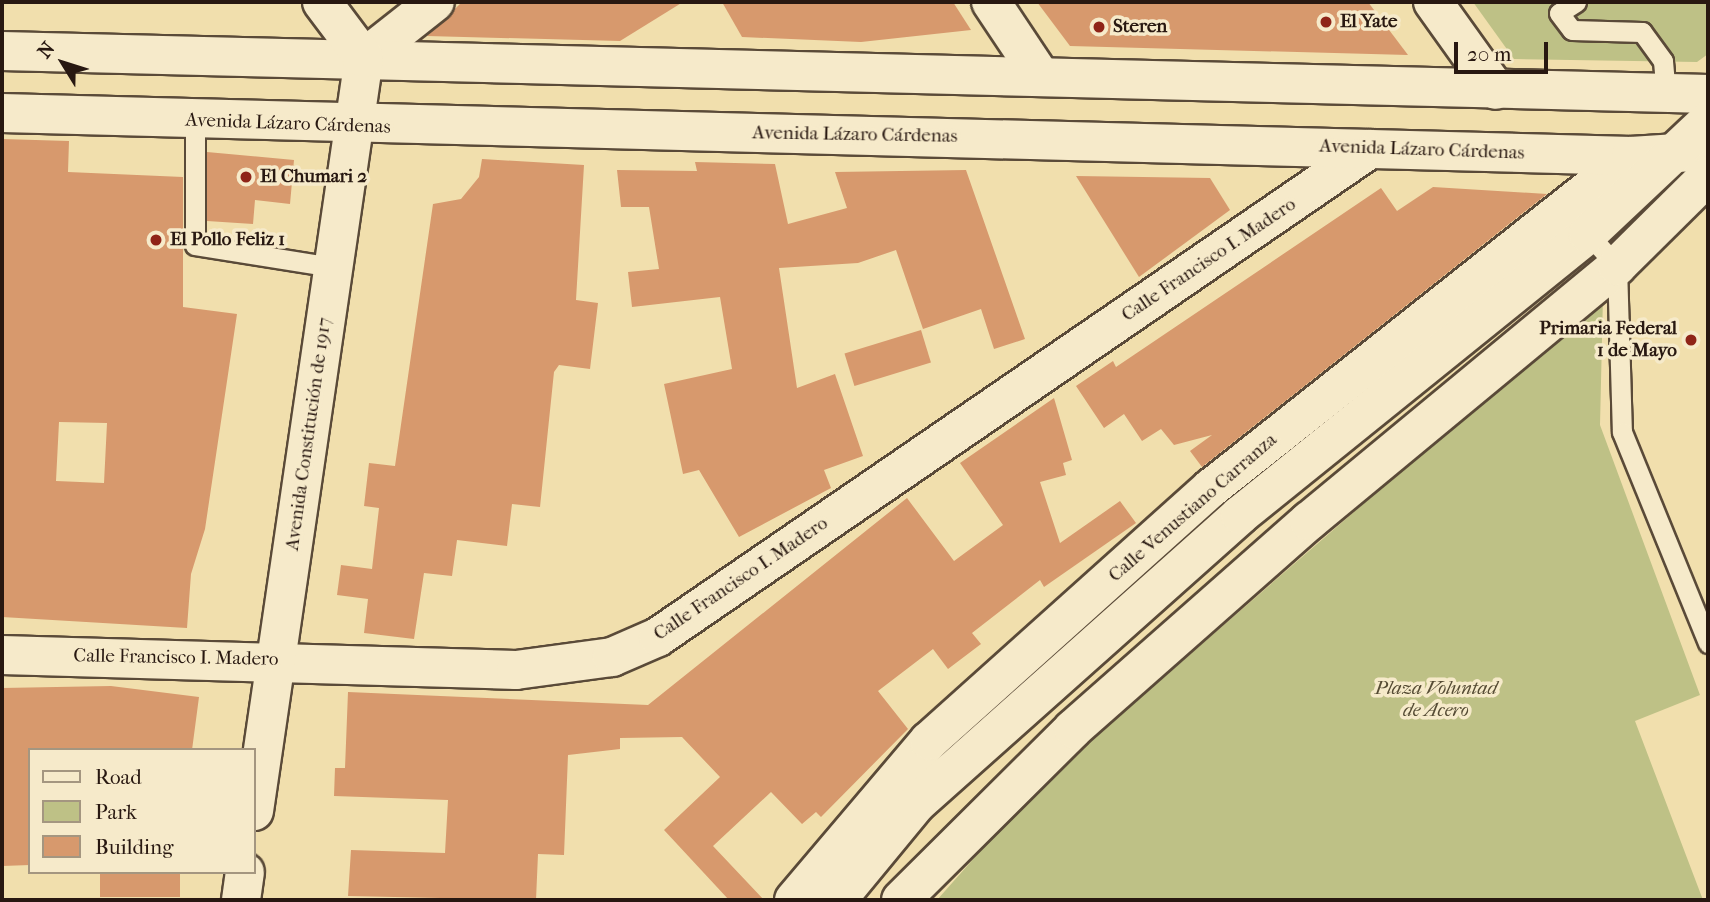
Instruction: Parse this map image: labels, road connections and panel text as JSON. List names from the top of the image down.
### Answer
{
  "streets": {
    "main road": [
      "Avenida Lázaro Cárdenas",
      "Calle Francisco I. Madero",
      "Avenida Constitución de 1917",
      "Calle Venustiano Carranza"
    ]
  },
  "crossings": [
    ["Avenida Lázaro Cárdenas", "Calle Francisco I. Madero"],
    ["Avenida Lázaro Cárdenas", "Avenida Constitución de 1917"],
    ["Avenida Lázaro Cárdenas", "Calle Venustiano Carranza"],
    ["Calle Francisco I. Madero", "Avenida Constitución de 1917"]
  ],
  "parks": ["Plaza Voluntad de Acero"],
  "places": [
    "El Yate",
    "Steren",
    "El Chumari 2",
    "El Pollo Feliz 1",
    "Primaria Federal 1 de Mayo"
  ],
  "legend": ["Road", "Park", "Building"],
  "scale_bar": "20 m",
  "north": "top left"
}
